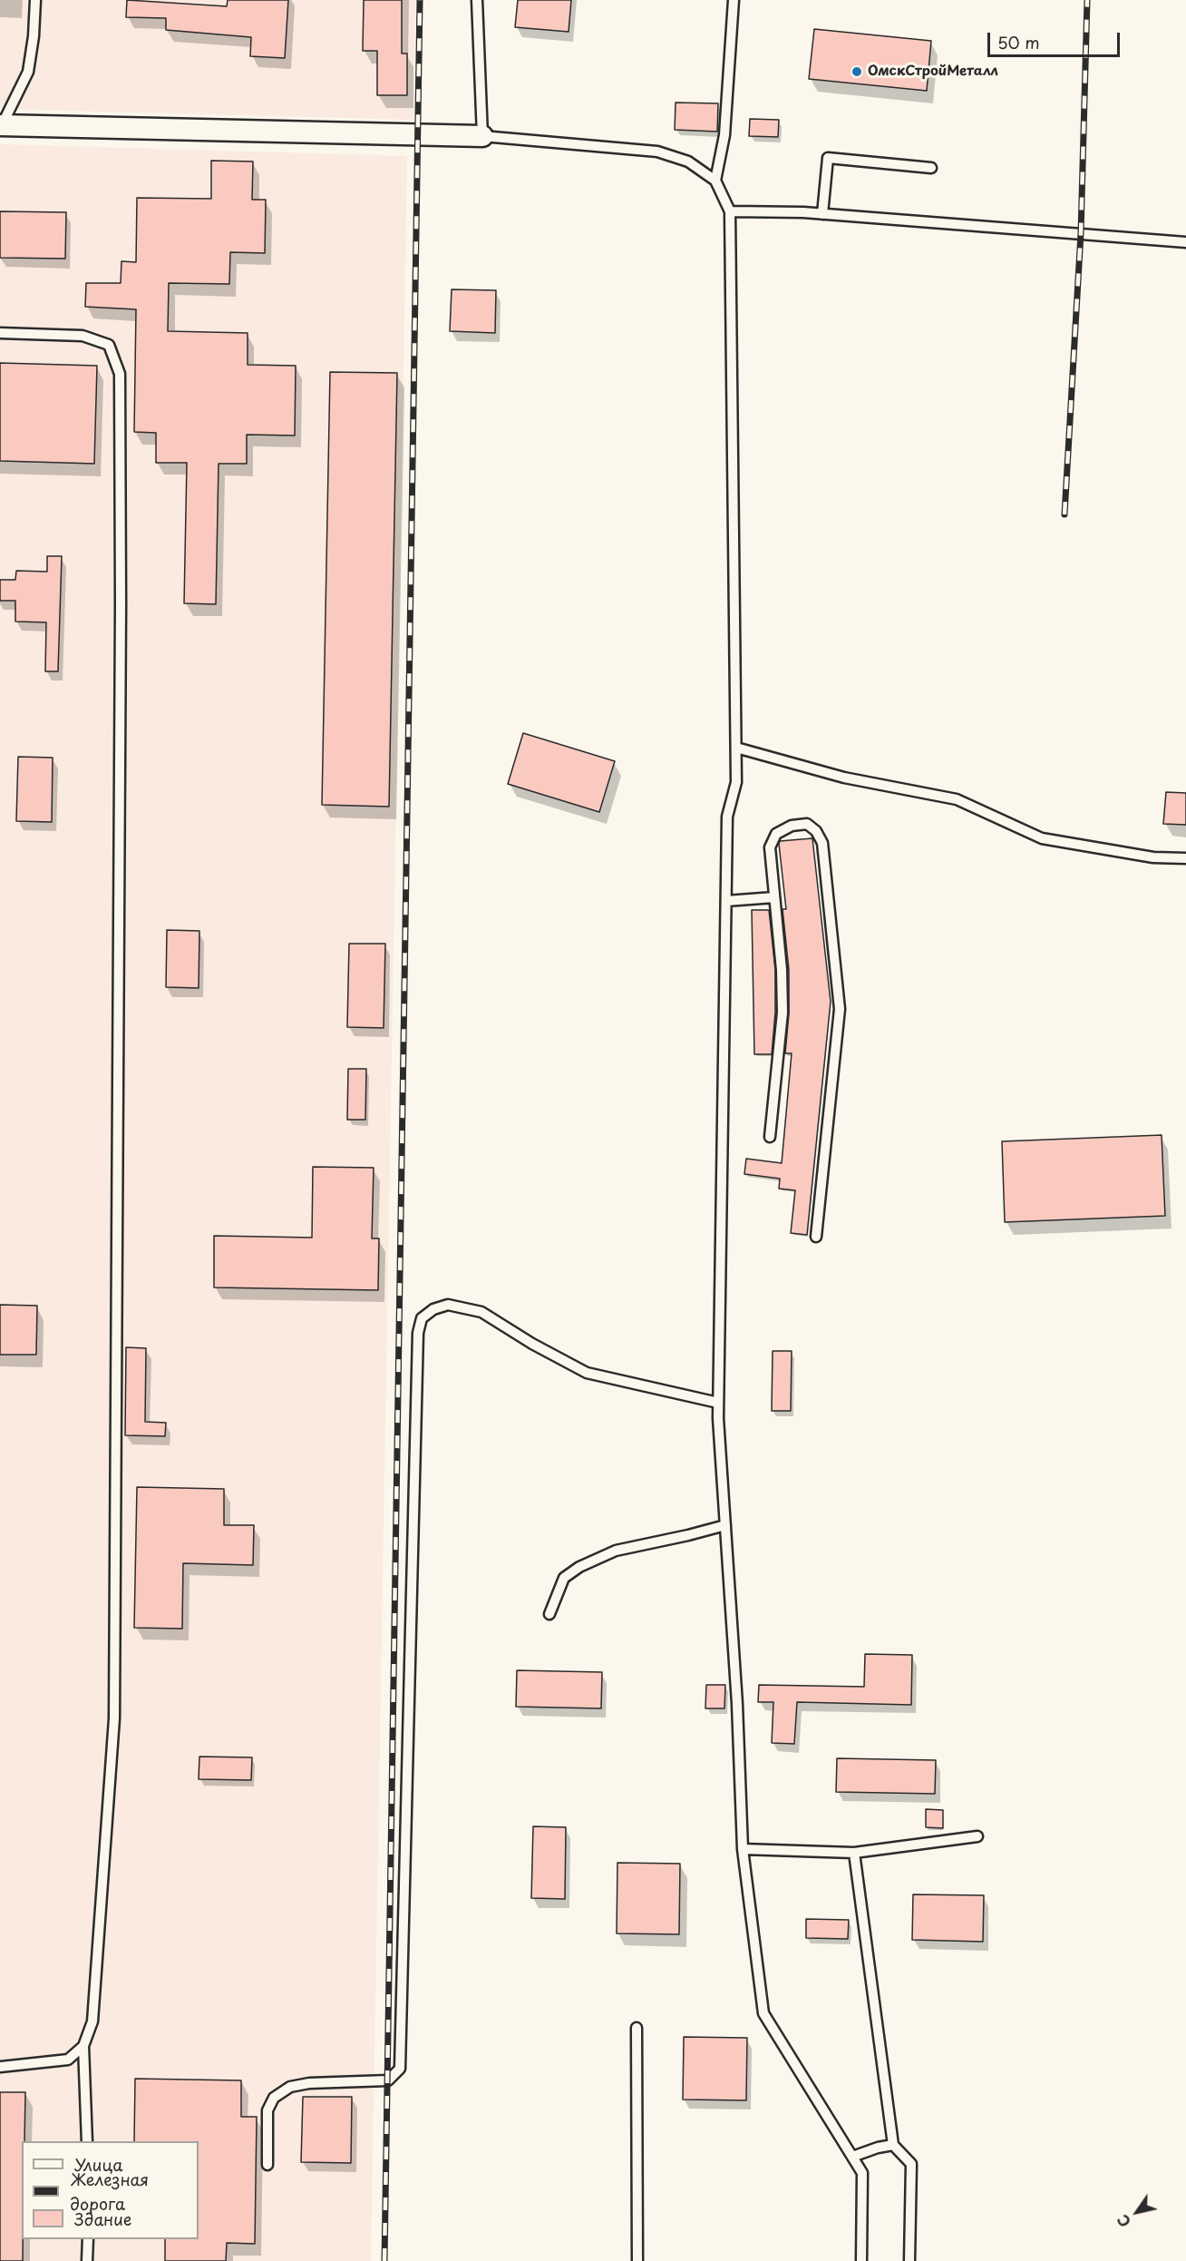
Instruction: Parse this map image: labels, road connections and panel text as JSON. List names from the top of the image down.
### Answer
{
  "places": ["ОмскСтройМеталл"],
  "legend": ["Улица", "Железная дорога", "Здание"],
  "scale_bar": "50 m",
  "north": "bottom left"
}
